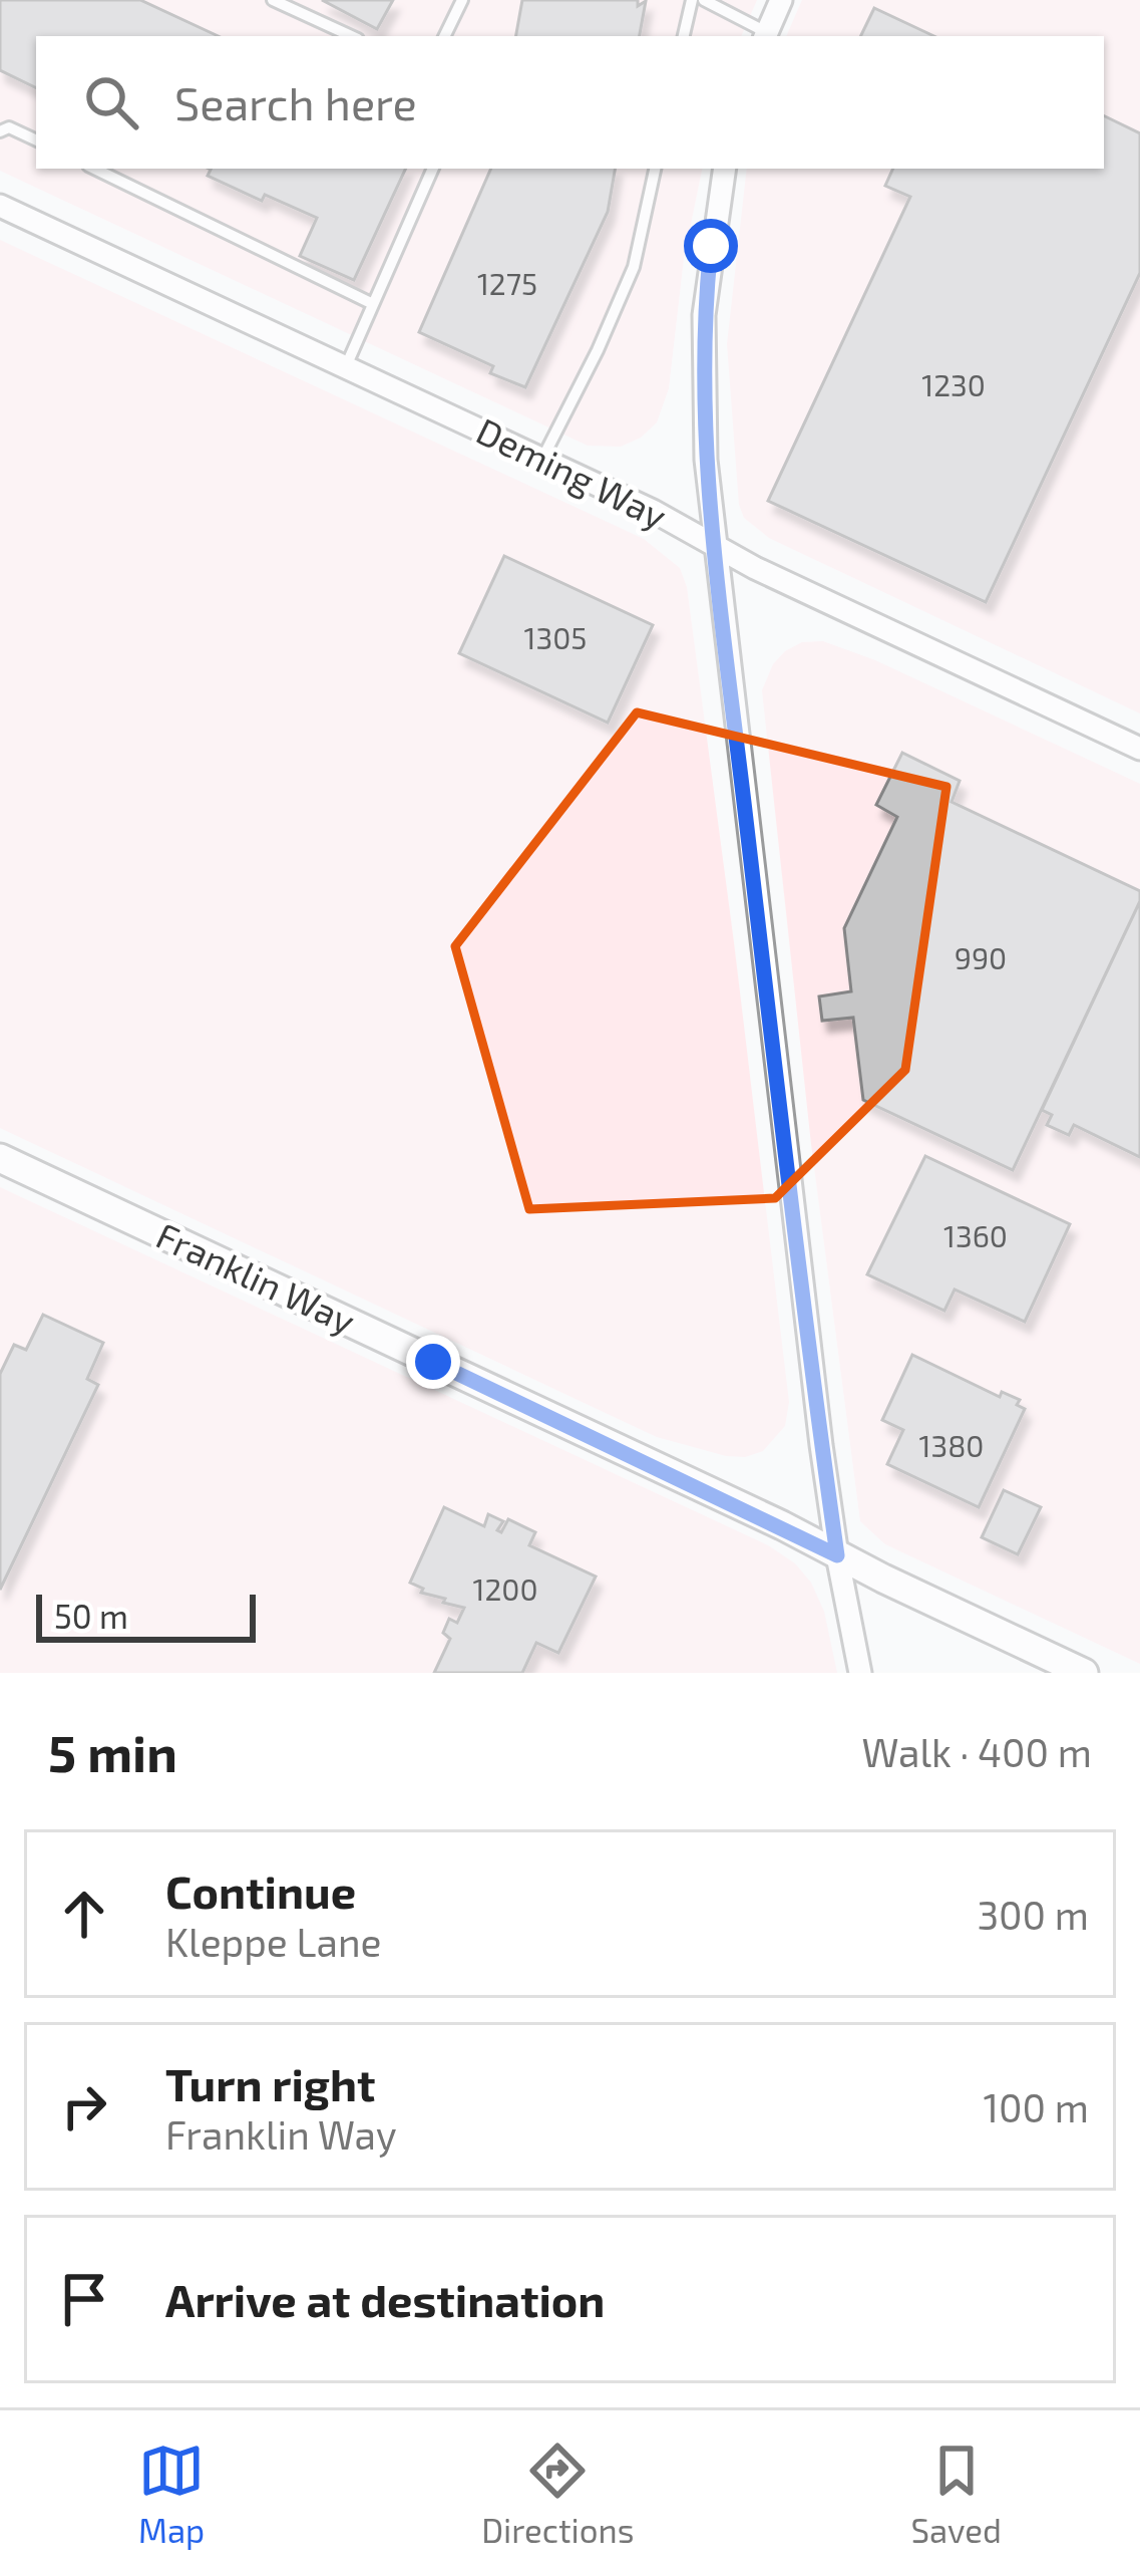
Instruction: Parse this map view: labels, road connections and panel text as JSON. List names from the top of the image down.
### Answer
{
  "streets": {
    "street": ["Deming Way", "Franklin Way"]
  },
  "house_numbers": [
    "1275",
    "1230",
    "1305",
    "990",
    "1360",
    "1380",
    "1200"
  ],
  "scale_bar": "50 m",
  "page": {
    "search": "Search here",
    "scale": "50 m",
    "heading": ["5 min", "Walk · 400 m"],
    "list": [
      ["Continue", "Kleppe Lane", "300 m"],
      ["Turn right", "Franklin Way", "100 m"],
      "Arrive at destination"
    ],
    "nav": ["Map", "Directions", "Saved"]
  }
}
